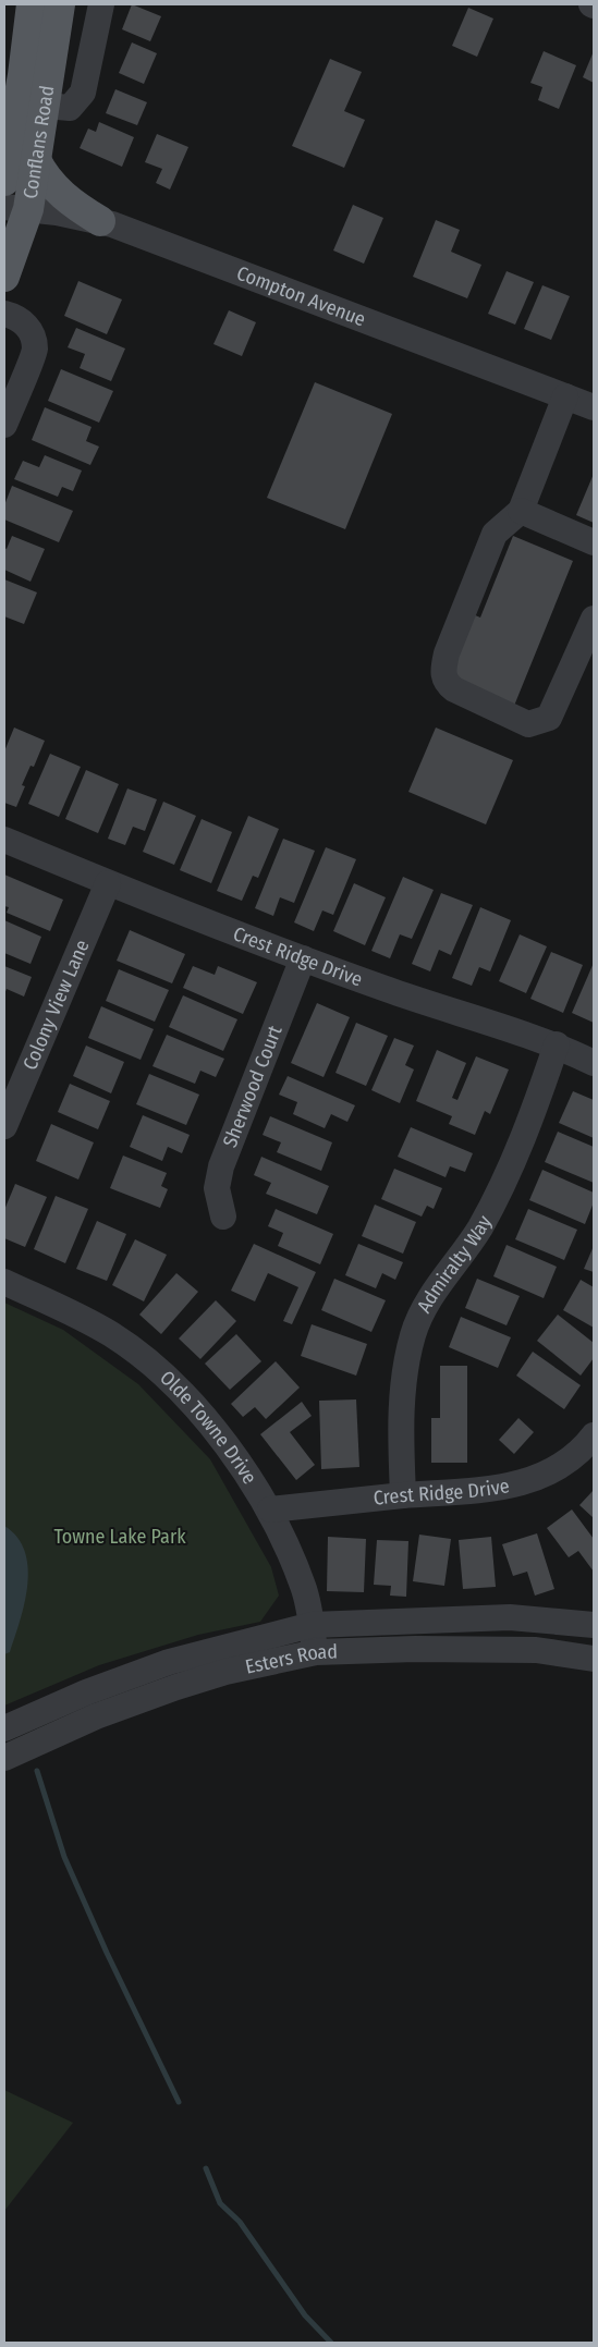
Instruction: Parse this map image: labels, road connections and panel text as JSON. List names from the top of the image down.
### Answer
{
  "streets": {
    "main road": ["Conflans Road"],
    "street": [
      "Compton Avenue",
      "Crest Ridge Drive",
      "Colony View Lane",
      "Sherwood Court",
      "Admiralty Way",
      "Olde Towne Drive",
      "Esters Road"
    ]
  },
  "crossings": [
    ["Conflans Road", "Compton Avenue"],
    ["Crest Ridge Drive", "Colony View Lane"],
    ["Crest Ridge Drive", "Sherwood Court"],
    ["Crest Ridge Drive", "Admiralty Way"],
    ["Crest Ridge Drive", "Olde Towne Drive"],
    ["Olde Towne Drive", "Esters Road"]
  ],
  "parks": ["Towne Lake Park"]
}
